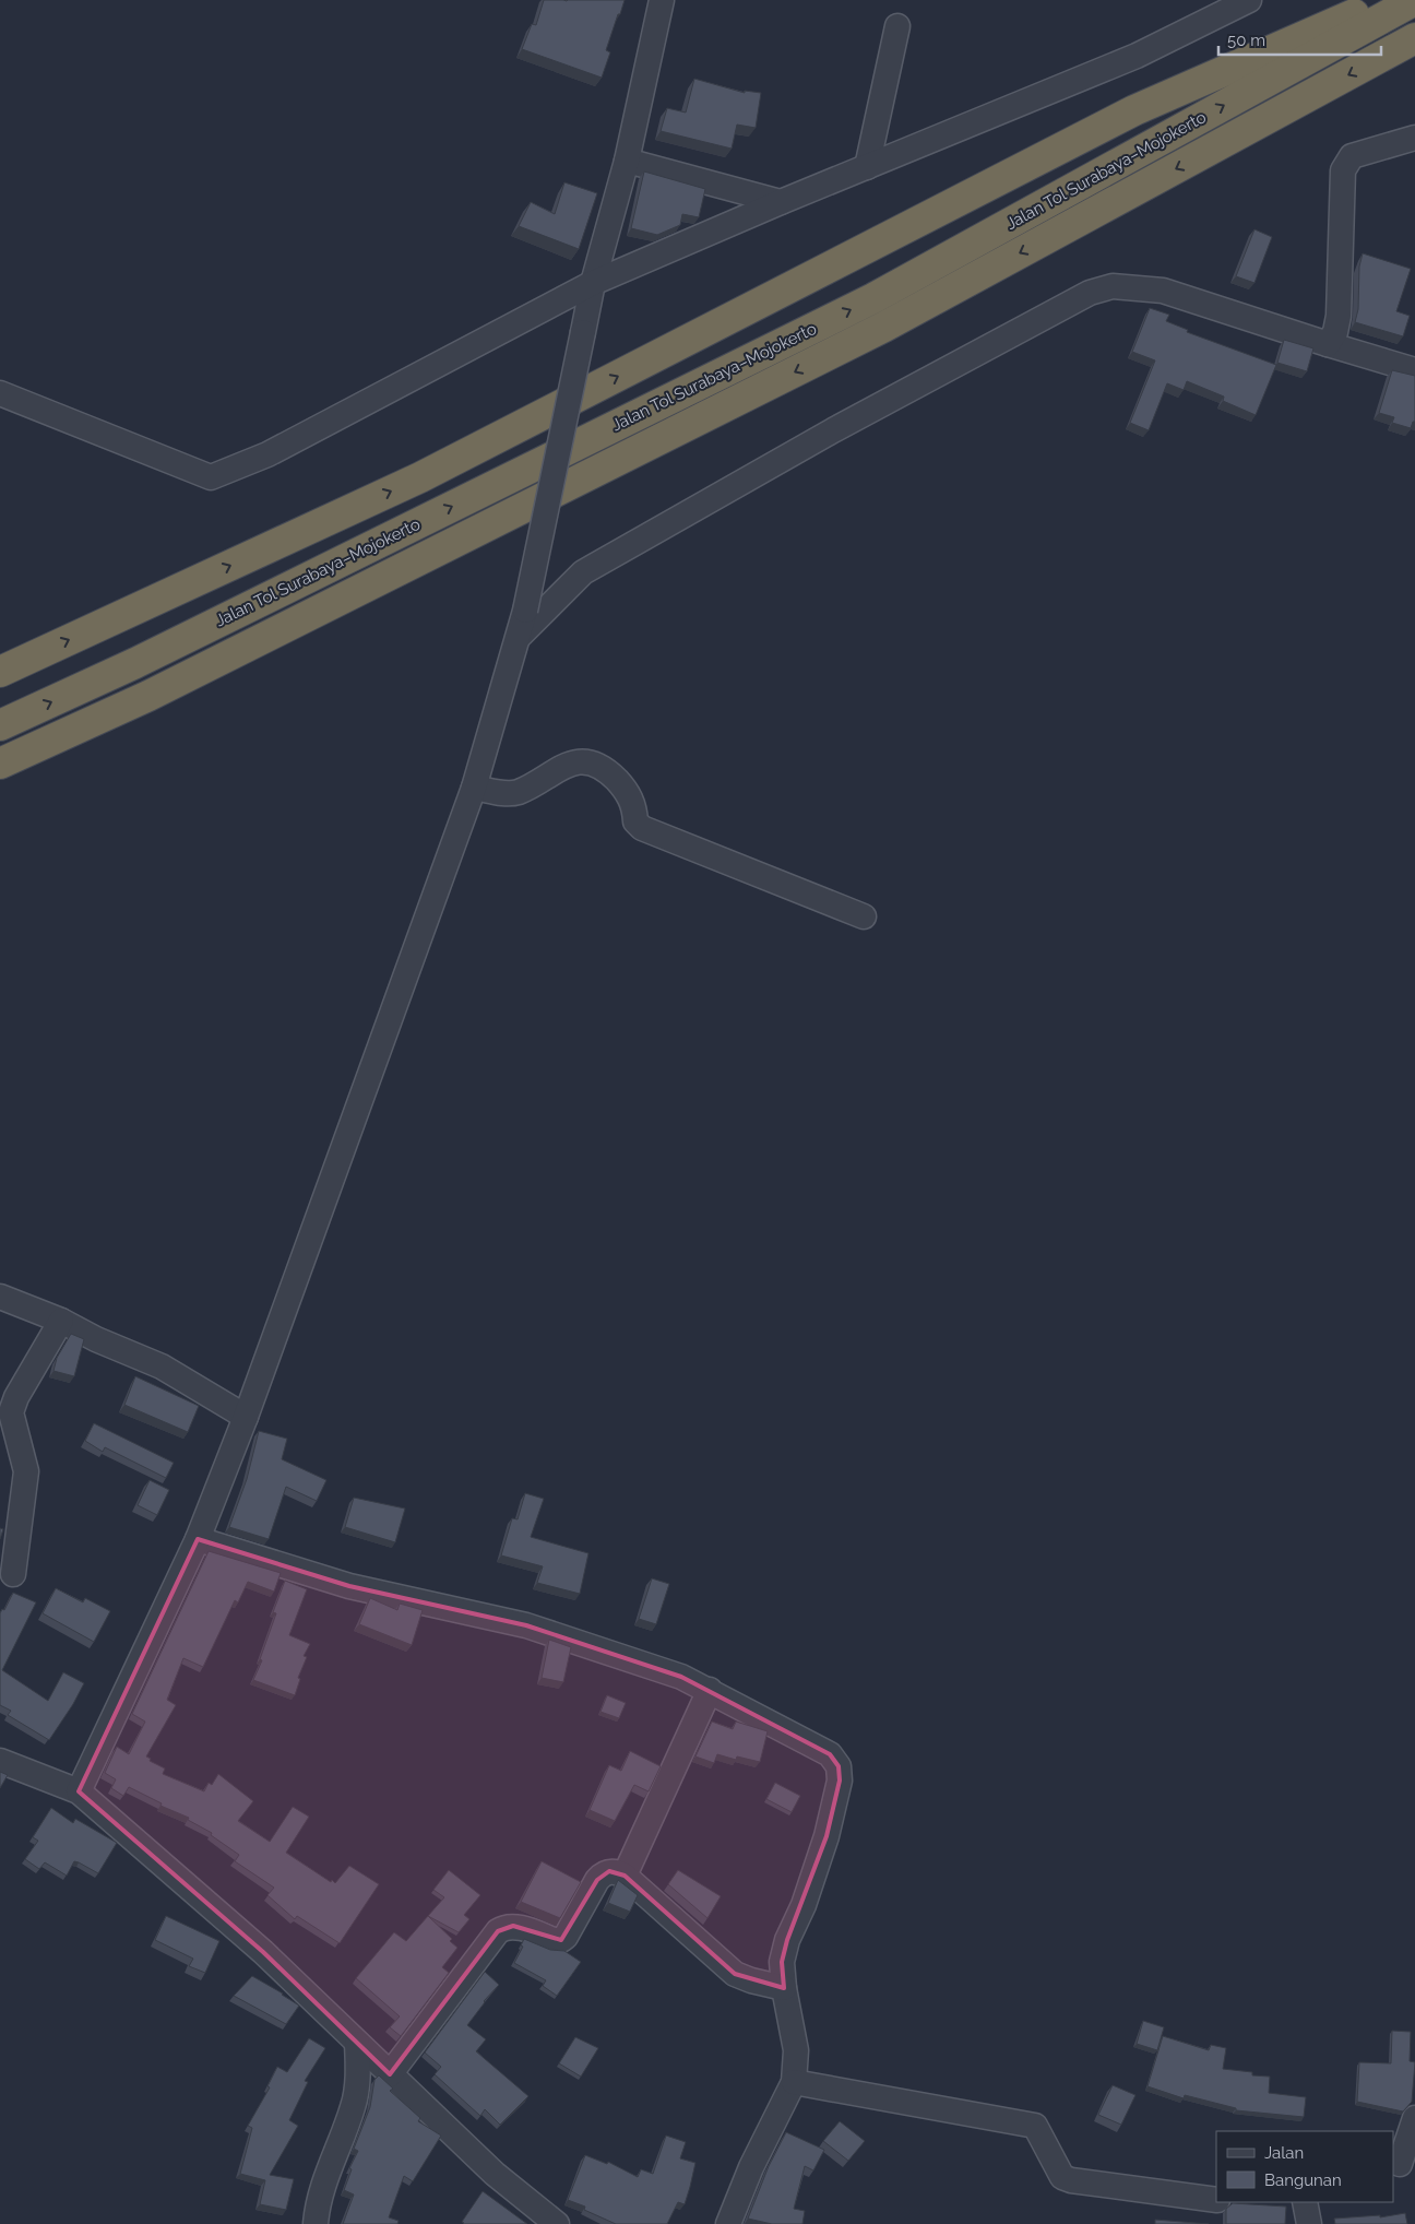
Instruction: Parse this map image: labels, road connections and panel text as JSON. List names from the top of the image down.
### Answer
{
  "streets": {
    "highway": ["Jalan Tol Surabaya–Mojokerto"]
  },
  "legend": ["Jalan", "Bangunan"],
  "scale_bar": "50 m"
}
